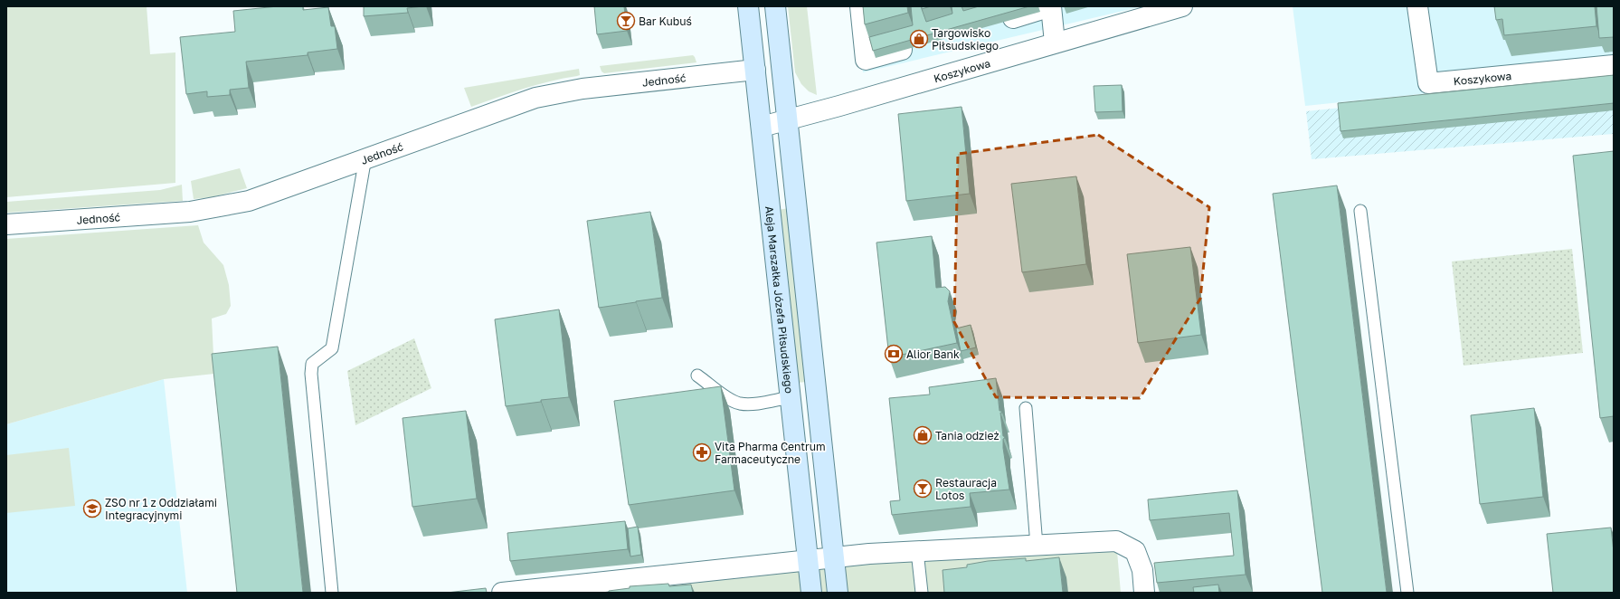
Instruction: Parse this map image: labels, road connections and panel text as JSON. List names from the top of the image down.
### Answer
{
  "streets": {
    "street": ["Koszykowa", "Jedność", "Aleja Marszałka Józefa Piłsudskiego"]
  },
  "crossings": [
    ["Koszykowa", "Aleja Marszałka Józefa Piłsudskiego"],
    ["Jedność", "Aleja Marszałka Józefa Piłsudskiego"]
  ],
  "places": {
    "bar": ["Bar Kubuś", "Restauracja Lotos"],
    "shop": ["Targowisko Piłsudskiego", "Tania odzież"],
    "bank": ["Alior Bank"],
    "pharmacy": ["Vita Pharma Centrum Farmaceutyczne"],
    "school or university": ["ZSO nr 1 z Oddziałami Integracyjnymi"]
  }
}
